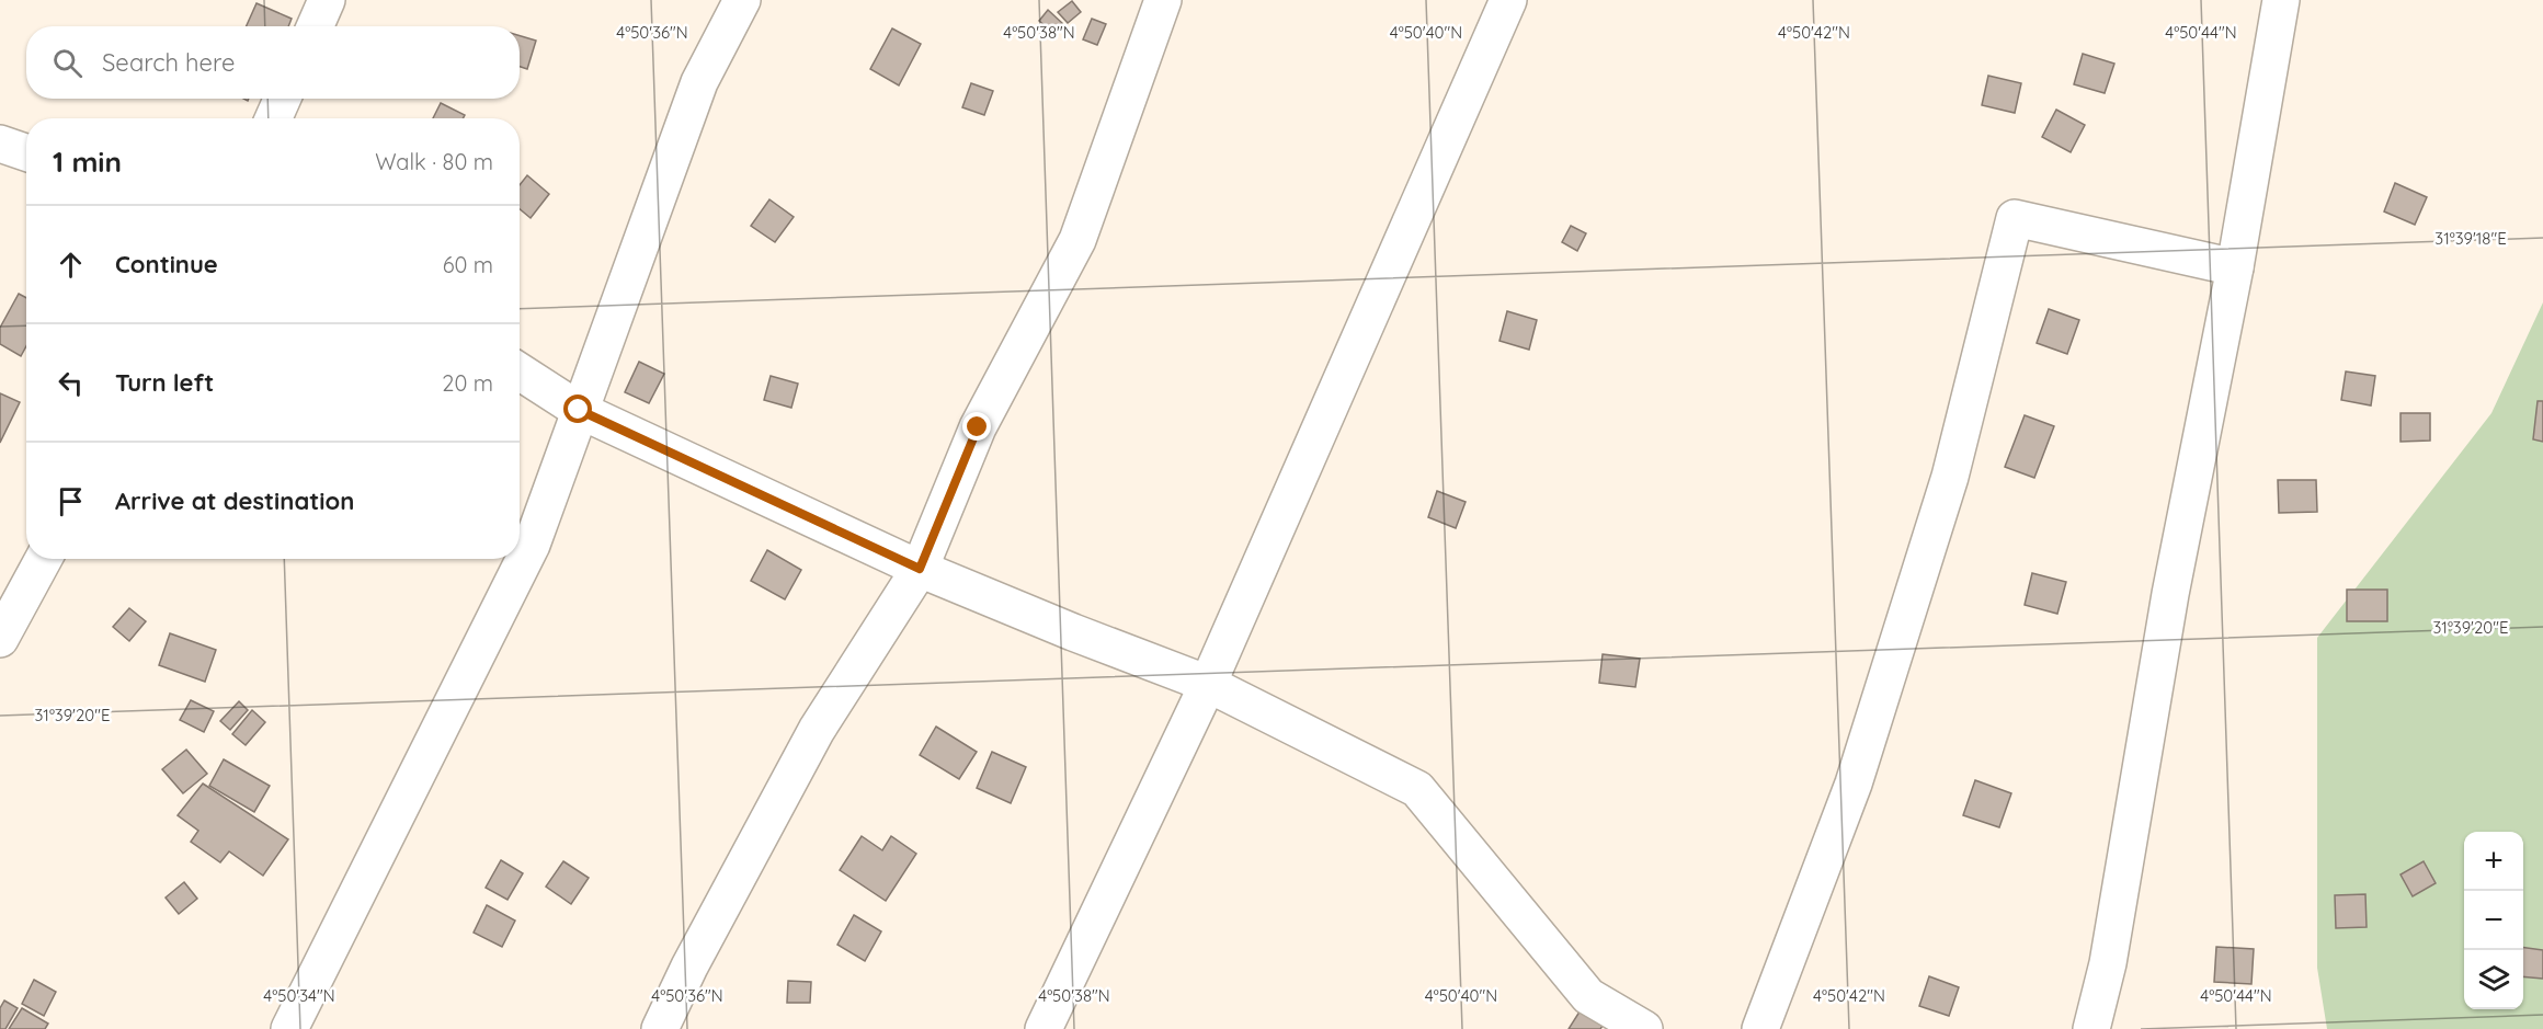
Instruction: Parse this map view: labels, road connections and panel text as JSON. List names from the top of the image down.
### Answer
{
  "page": {
    "search": "Search here",
    "heading": ["1 min", "Walk · 80 m"],
    "list": [
      ["Continue", "60 m"],
      ["Turn left", "20 m"],
      "Arrive at destination"
    ],
    "map_buttons": ["+", "−"]
  },
  "coordinates": [
    "4°50'36\"N",
    "4°50'38\"N",
    "4°50'40\"N",
    "4°50'42\"N",
    "4°50'44\"N",
    "31°39'18\"E",
    "31°39'20\"E",
    "4°50'34\"N"
  ]
}
